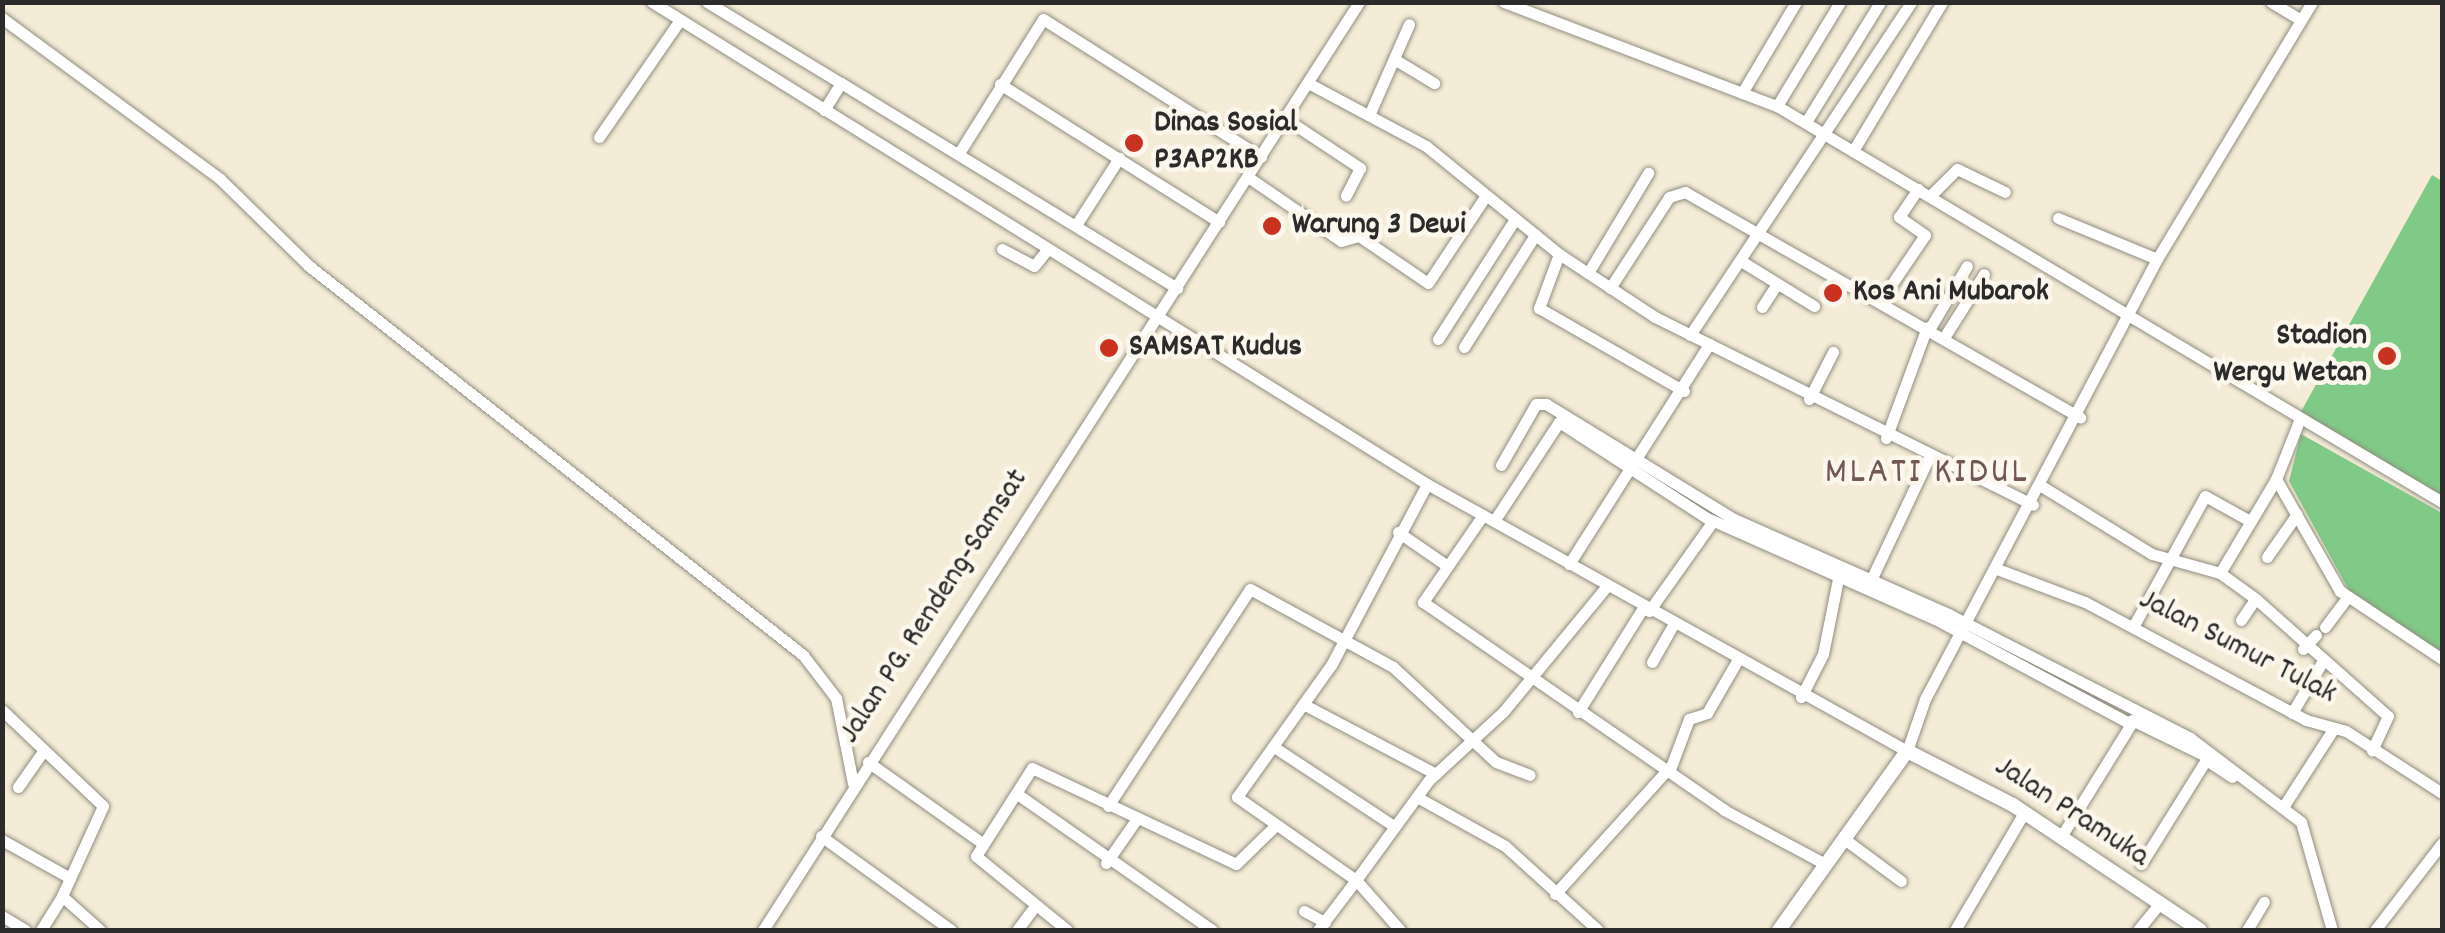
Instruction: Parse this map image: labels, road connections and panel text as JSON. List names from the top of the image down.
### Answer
{
  "streets": {
    "main road": ["Jalan Pramuka"],
    "street": ["Jalan PG. Rendeng-Samsat", "Jalan Sumur Tulak"]
  },
  "districts": ["MLATI KIDUL"],
  "places": [
    "Dinas Sosial P3AP2KB",
    "Warung 3 Dewi",
    "Kos Ani Mubarok",
    "SAMSAT Kudus",
    "Stadion Wergu Wetan"
  ]
}
